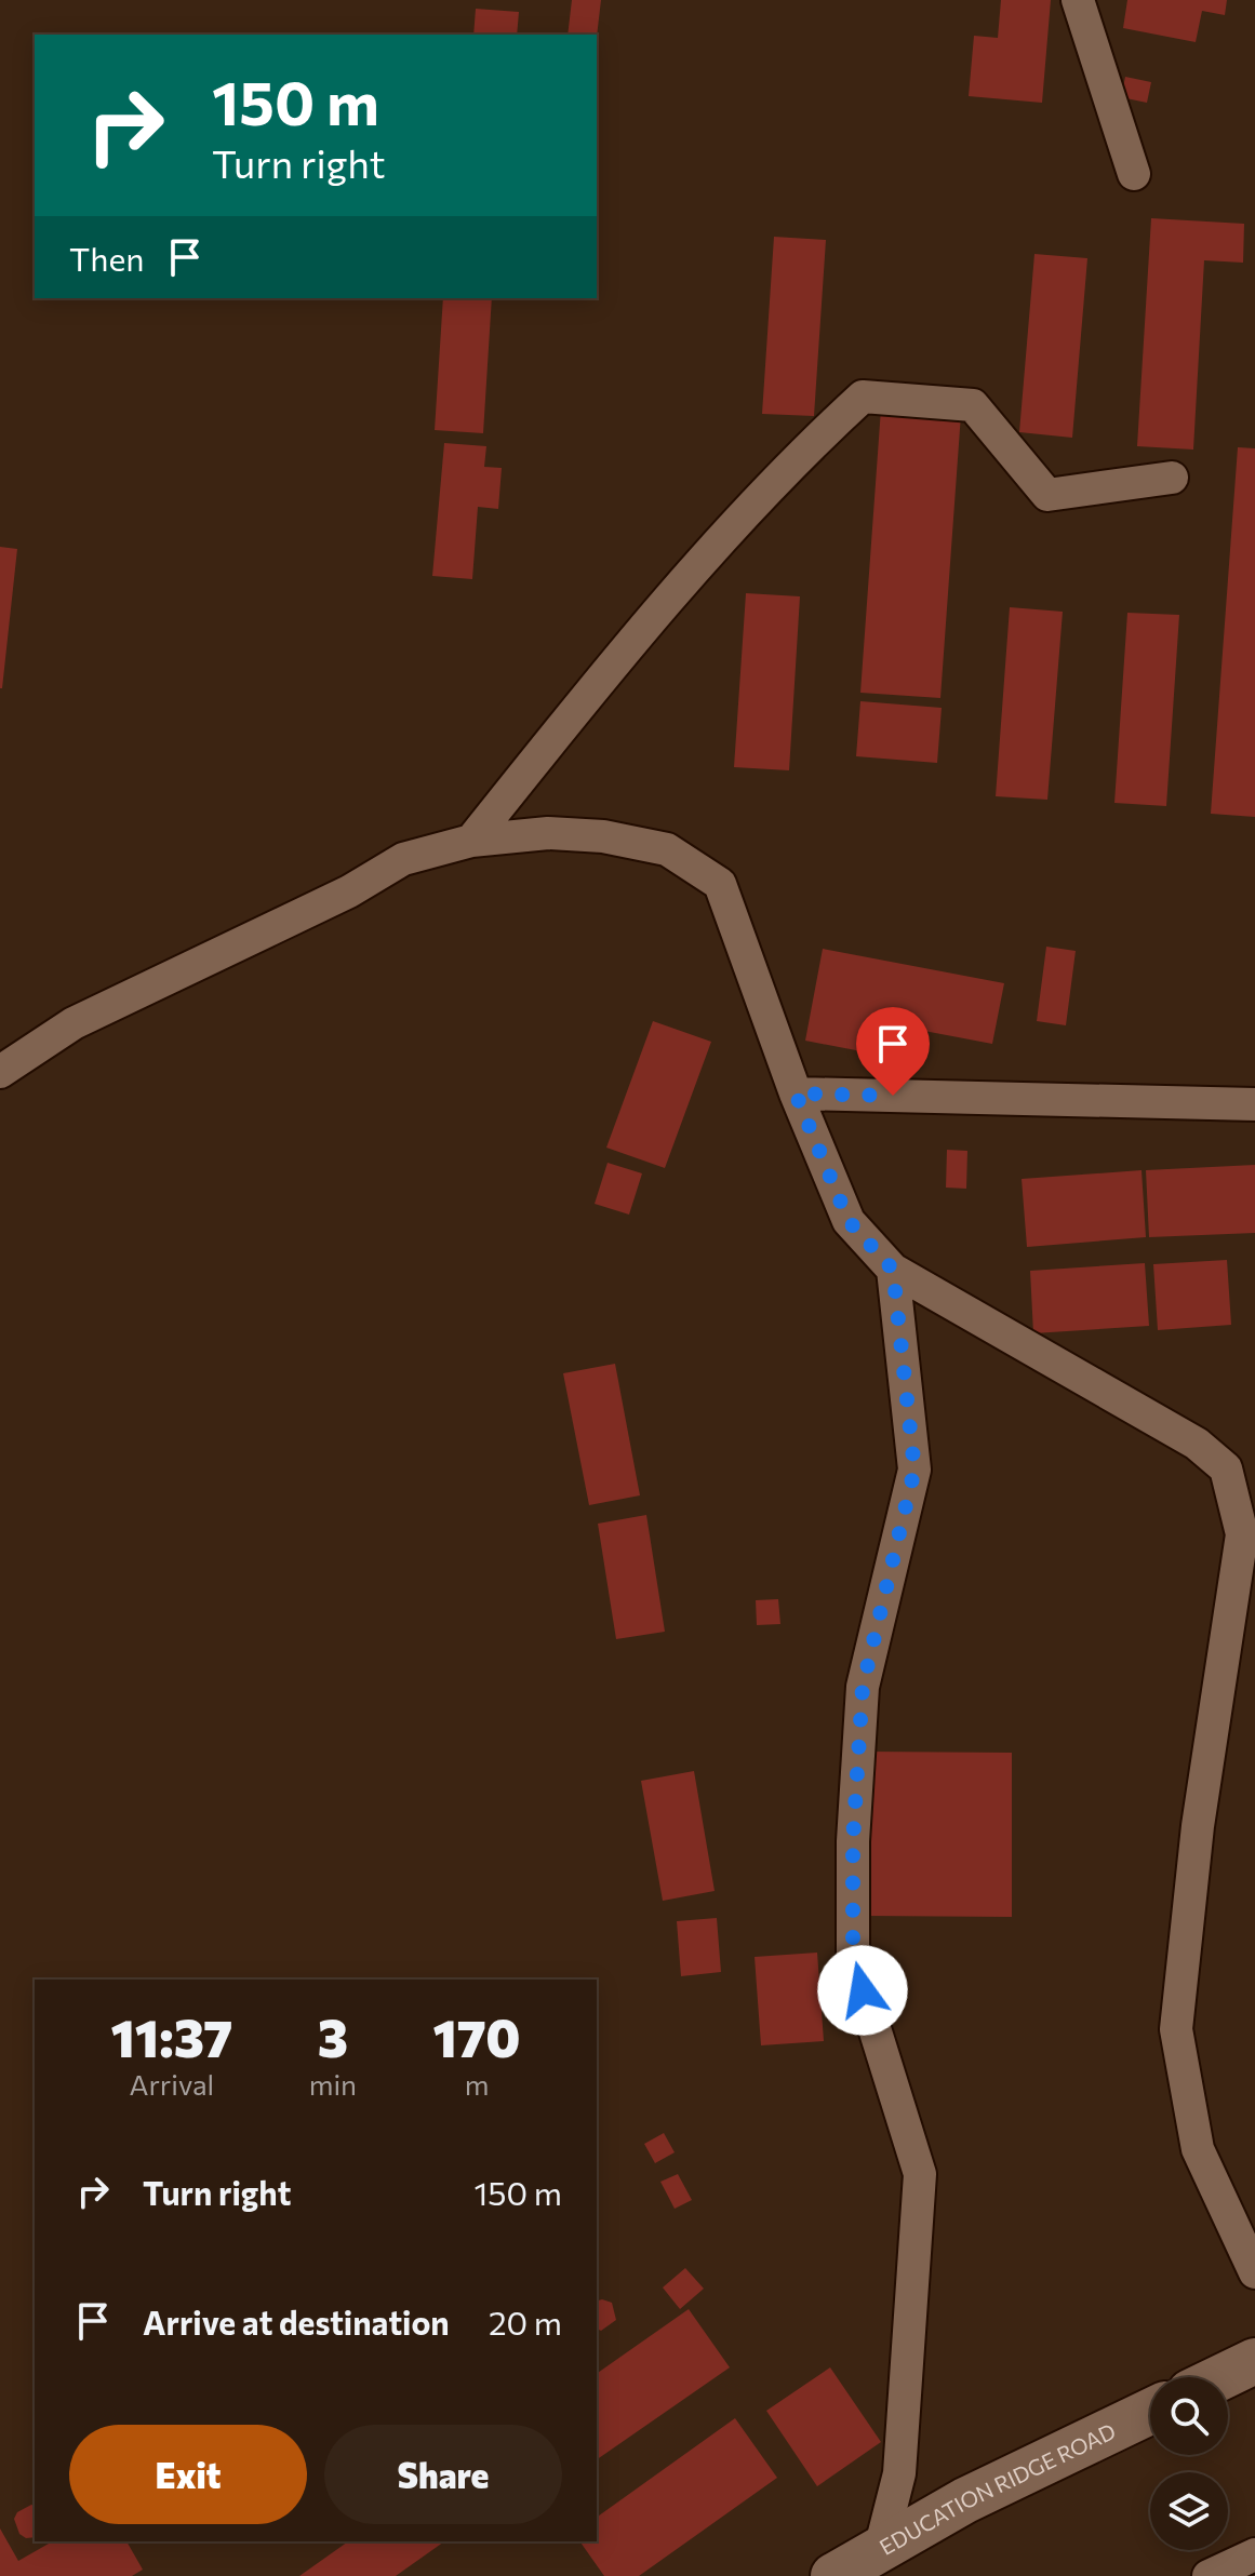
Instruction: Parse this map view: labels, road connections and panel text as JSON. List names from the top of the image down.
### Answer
{
  "streets": {
    "main road": ["EDUCATION RIDGE ROAD"]
  },
  "page": {
    "turn": ["150 m", "Turn right"],
    "then": "Then",
    "eta": [
      "11:37",
      "Arrival",
      "3",
      "min",
      "170",
      "m"
    ],
    "list": [
      {
        "name": "Turn right",
        "value": "150 m"
      },
      {
        "name": "Arrive at destination",
        "value": "20 m"
      }
    ],
    "buttons": ["Exit", "Share"]
  }
}
